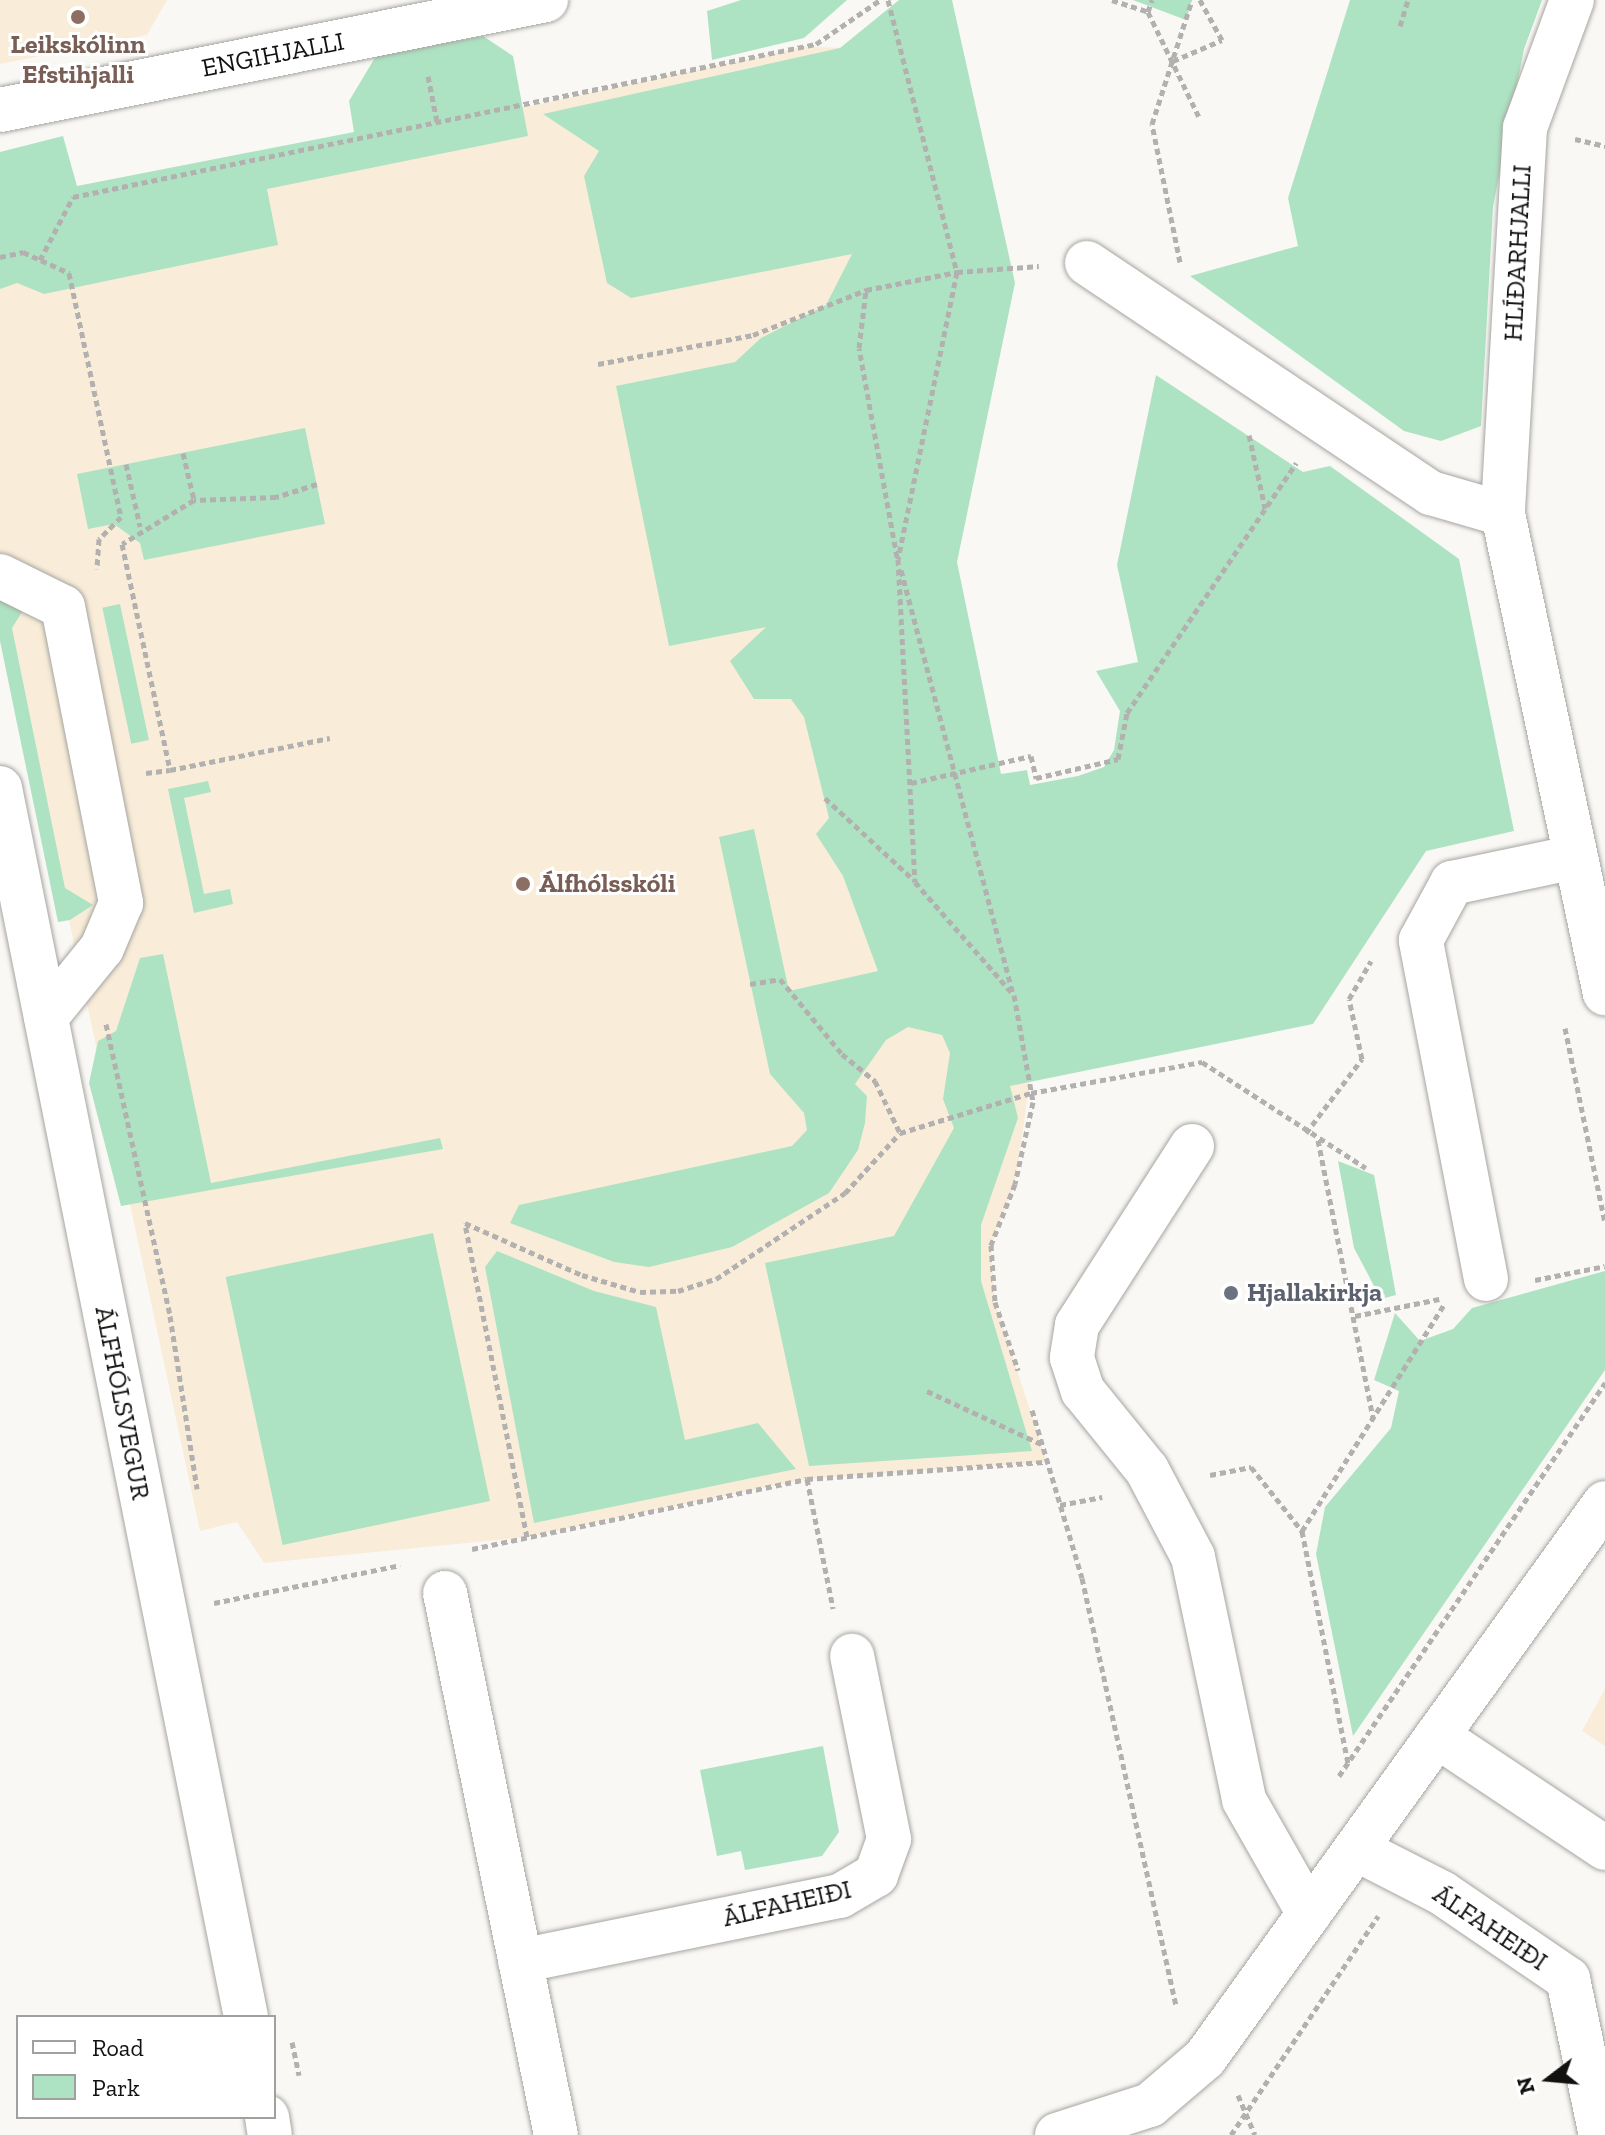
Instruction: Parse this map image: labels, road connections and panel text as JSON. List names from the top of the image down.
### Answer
{
  "streets": {
    "street": [
      "ENGIHJALLI",
      "HLÍÐARHJALLI",
      "ÁLFHÓLSVEGUR",
      "ÁLFAHEIÐI"
    ]
  },
  "places": ["Leikskólinn Efstihjalli", "Álfhólsskóli", "Hjallakirkja"],
  "legend": ["Road", "Park"],
  "north": "left"
}
